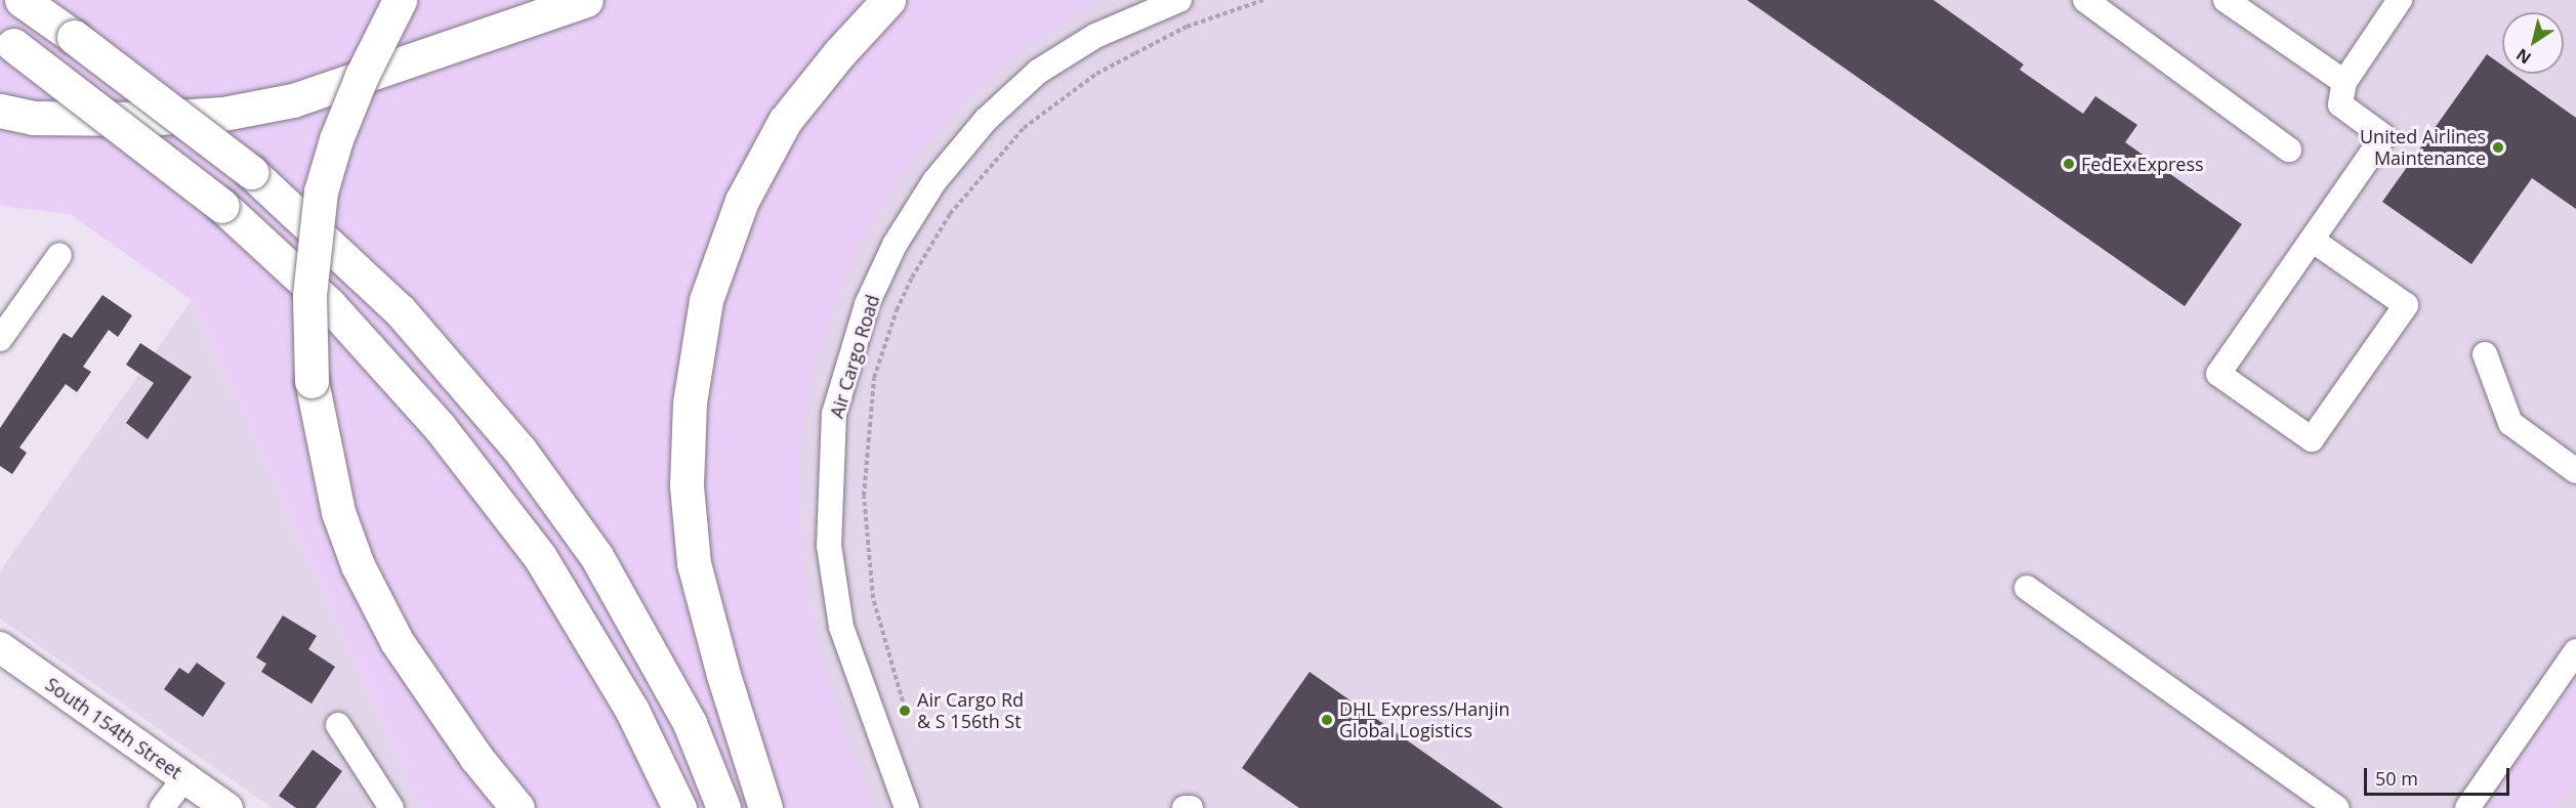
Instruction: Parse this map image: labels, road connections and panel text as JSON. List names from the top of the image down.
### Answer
{
  "streets": {
    "main road": ["South 154th Street"],
    "street": ["Air Cargo Road"]
  },
  "places": [
    "United Airlines Maintenance",
    "FedEx Express",
    "Air Cargo Rd & S 156th St",
    "DHL Express/Hanjin Global Logistics"
  ],
  "scale_bar": "50 m",
  "north": "bottom left"
}
